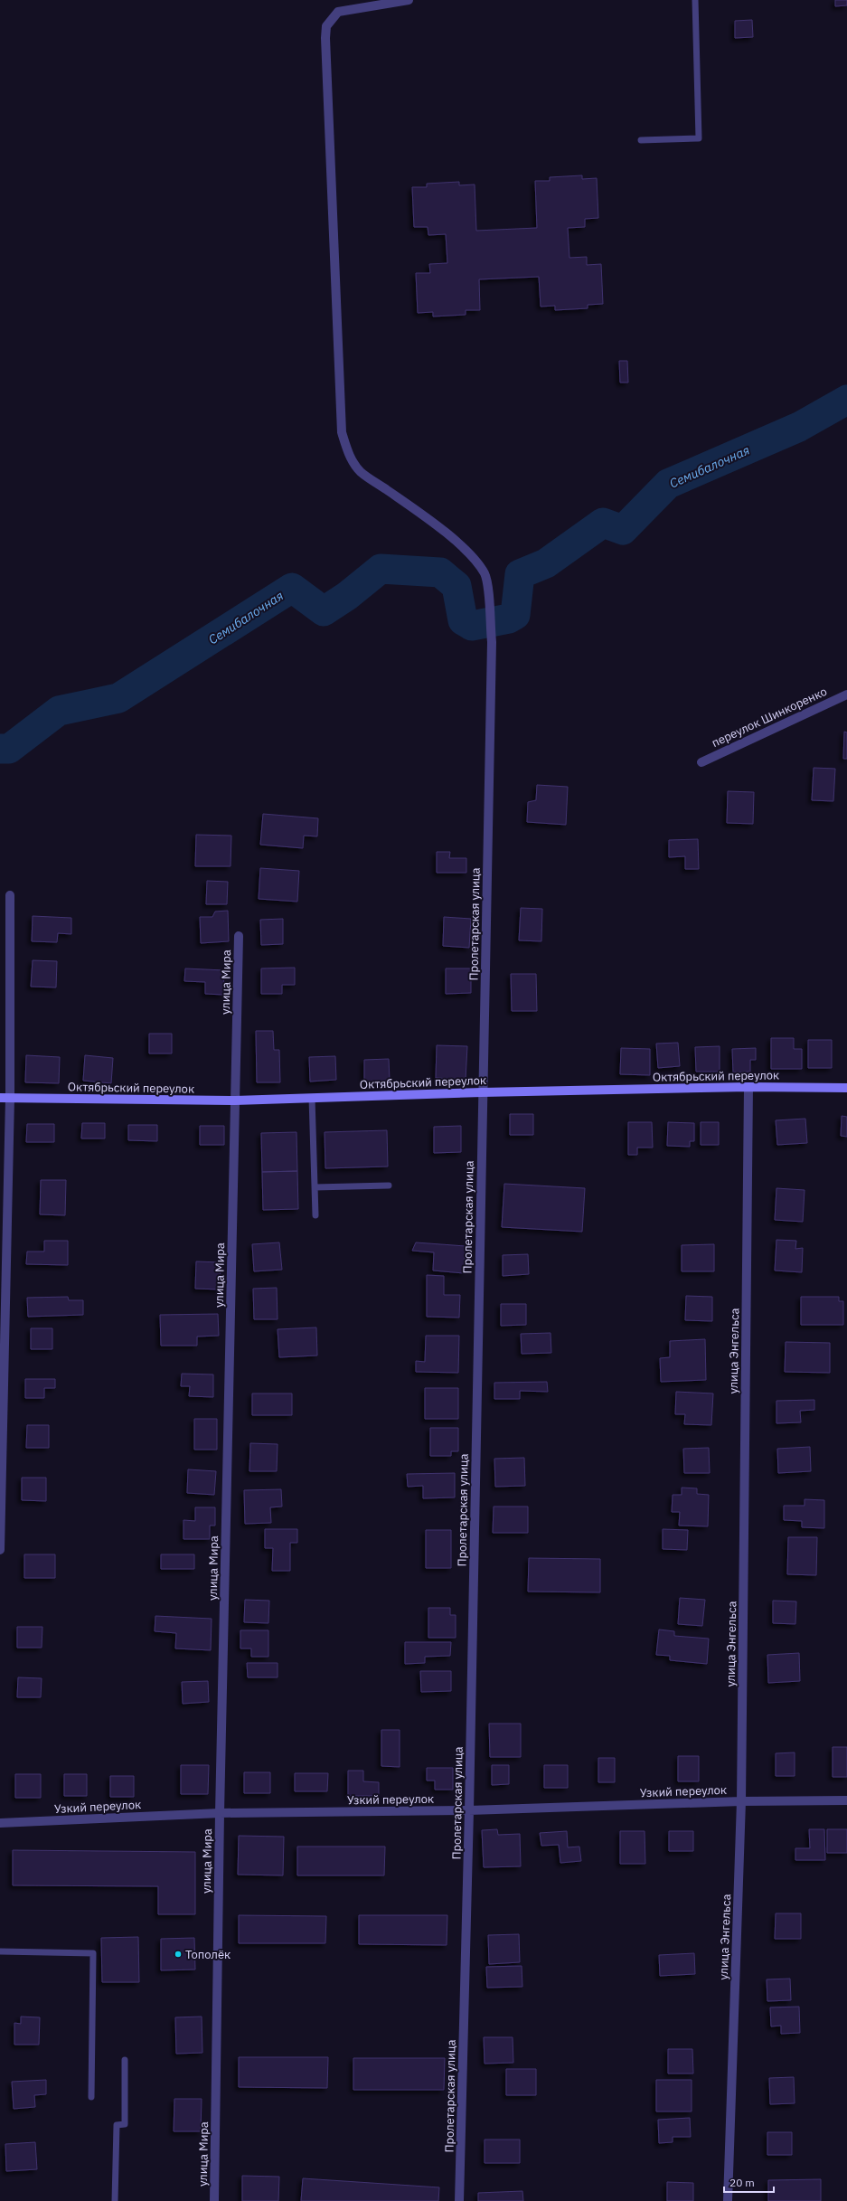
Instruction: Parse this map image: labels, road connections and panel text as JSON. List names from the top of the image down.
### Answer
{
  "streets": {
    "street": [
      "переулок Шинкоренко",
      "Пролетарская улица",
      "улица Мира",
      "Октябрьский переулок",
      "улица Энгельса",
      "Узкий переулок"
    ]
  },
  "crossings": [
    ["Пролетарская улица", "Октябрьский переулок"],
    ["Пролетарская улица", "Узкий переулок"],
    ["улица Мира", "Октябрьский переулок"],
    ["улица Мира", "Узкий переулок"],
    ["Октябрьский переулок", "улица Энгельса"],
    ["улица Энгельса", "Узкий переулок"]
  ],
  "water": ["Семибалочная"],
  "places": ["Тополёк"],
  "scale_bar": "20 m"
}
